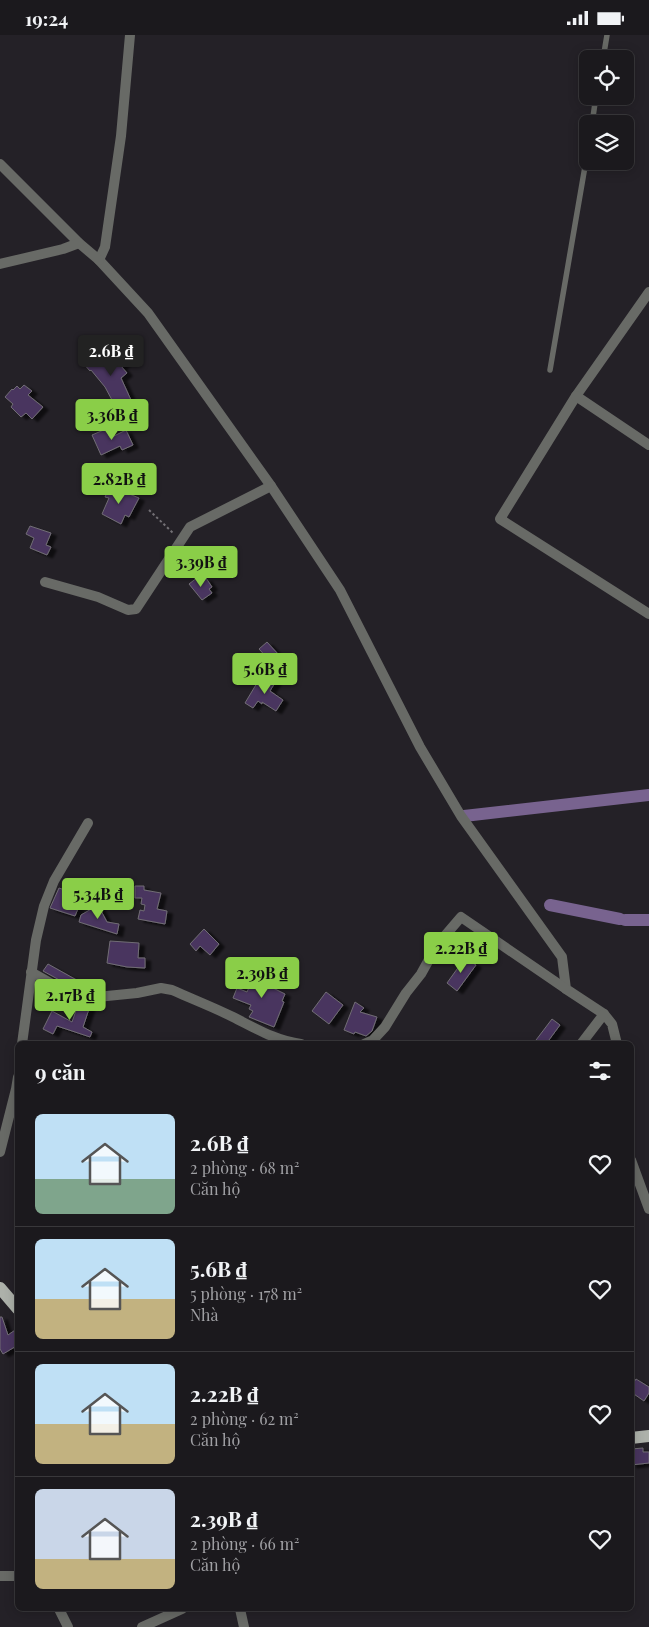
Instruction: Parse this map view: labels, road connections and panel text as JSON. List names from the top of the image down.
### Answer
{
  "page": {
    "status": "19:24",
    "price": [
      "2.6B ₫",
      "3.36B ₫",
      "2.82B ₫",
      "3.39B ₫",
      "5.6B ₫",
      "5.34B ₫",
      "2.22B ₫",
      "2.39B ₫",
      "2.17B ₫"
    ],
    "heading": "9 căn",
    "list": [
      {
        "name": "2.6B ₫",
        "note": "2 phòng · 68 m² · Căn hộ"
      },
      {
        "name": "5.6B ₫",
        "note": "5 phòng · 178 m² · Nhà"
      },
      {
        "name": "2.22B ₫",
        "note": "2 phòng · 62 m² · Căn hộ"
      },
      {
        "name": "2.39B ₫",
        "note": "2 phòng · 66 m² · Căn hộ"
      }
    ]
  }
}
